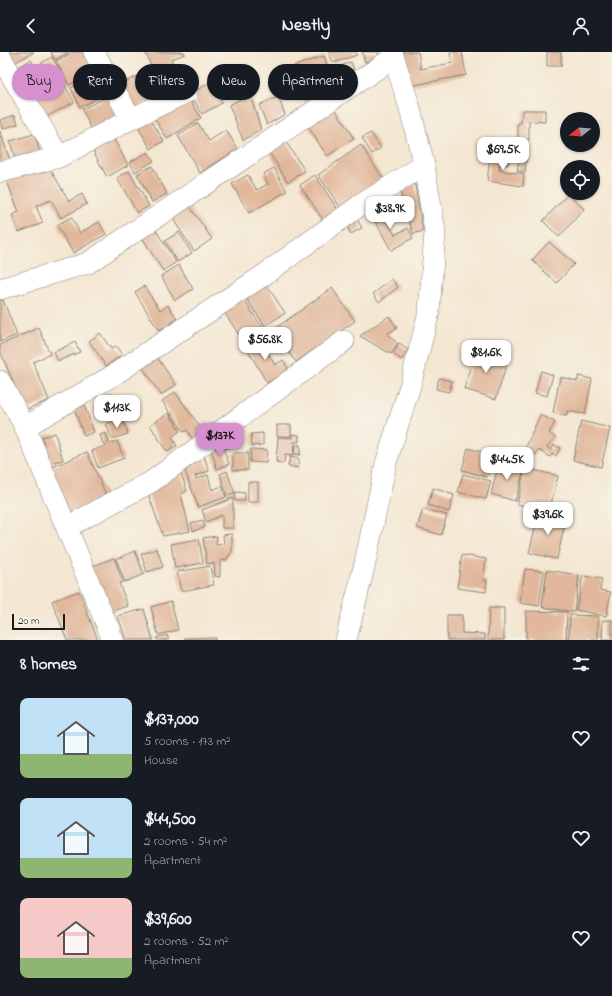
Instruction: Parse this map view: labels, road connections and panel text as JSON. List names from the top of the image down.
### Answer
{
  "scale_bar": "20 m",
  "north": "left",
  "page": {
    "header": "Nestly",
    "chip": [
      "Buy",
      "Rent",
      "Filters",
      "New",
      "Apartment"
    ],
    "price": [
      "$69.5K",
      "$38.9K",
      "$56.8K",
      "$81.6K",
      "$113K",
      "$137K",
      "$44.5K",
      "$39.6K"
    ],
    "scale": "20 m",
    "heading": "8 homes",
    "list": [
      {
        "name": "$137,000",
        "note": "5 rooms · 173 m² · House"
      },
      {
        "name": "$44,500",
        "note": "2 rooms · 54 m² · Apartment"
      },
      {
        "name": "$39,600",
        "note": "2 rooms · 52 m² · Apartment"
      }
    ]
  }
}
